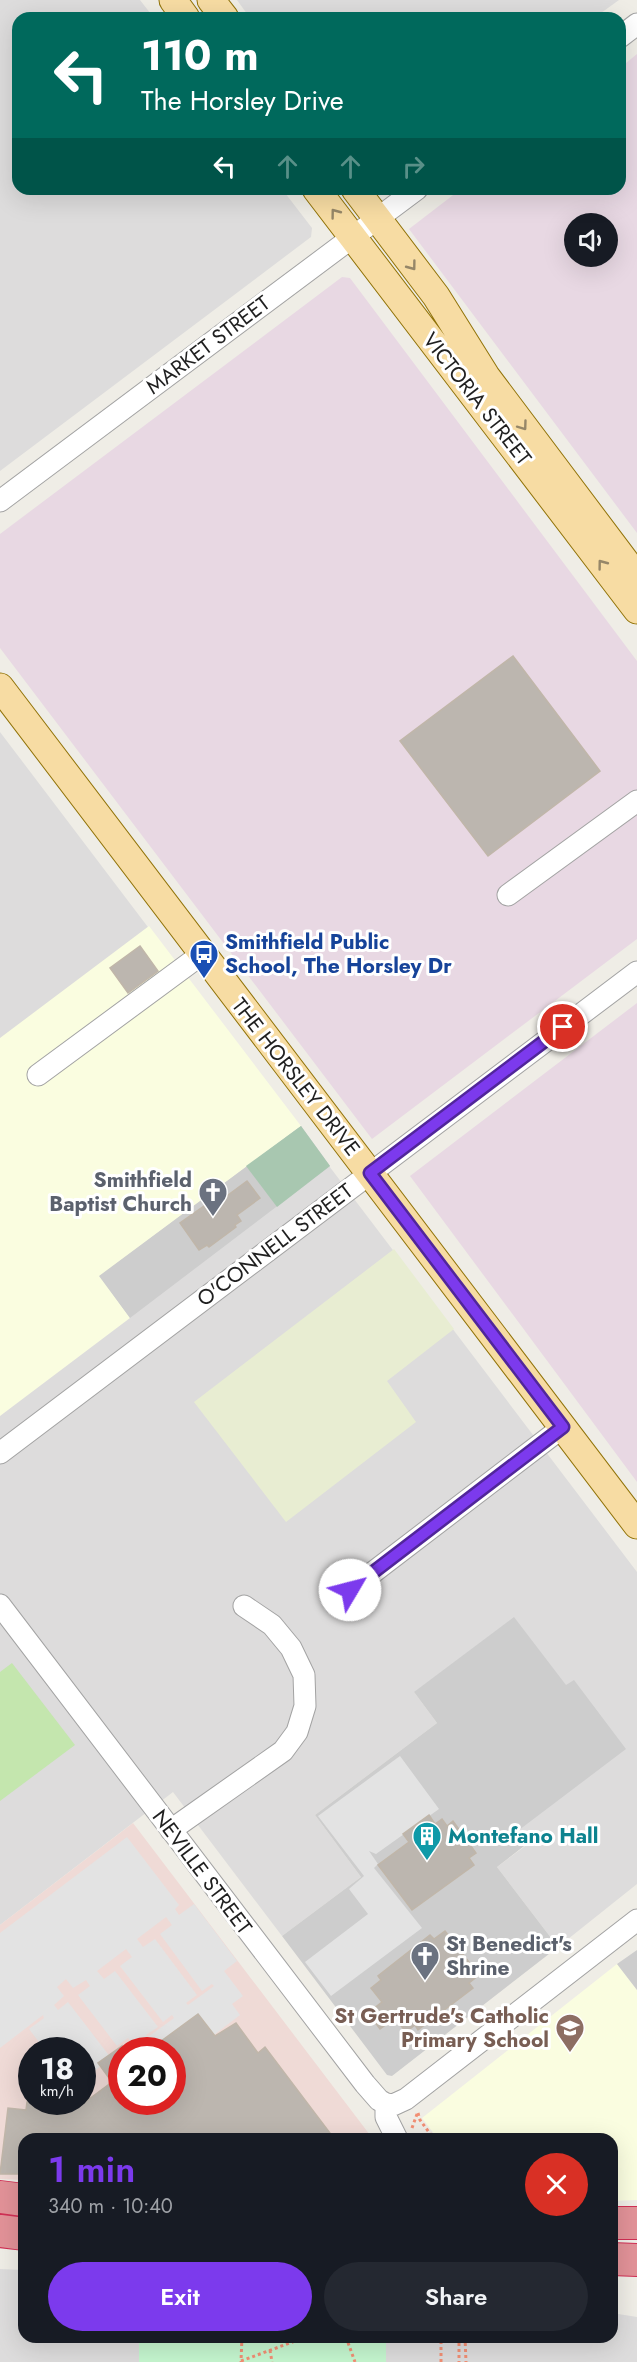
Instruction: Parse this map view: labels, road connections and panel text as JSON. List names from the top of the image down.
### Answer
{
  "streets": {
    "main road": ["VICTORIA STREET", "THE HORSLEY DRIVE"],
    "street": ["MARKET STREET", "O'CONNELL STREET", "NEVILLE STREET"]
  },
  "crossings": [
    ["MARKET STREET", "VICTORIA STREET"],
    ["THE HORSLEY DRIVE", "O'CONNELL STREET"]
  ],
  "places": {
    "bus stop": ["Smithfield Public School, The Horsley Dr"],
    "church": ["Smithfield Baptist Church", "St Benedict's Shrine"],
    "building": ["Montefano Hall"],
    "school or university": ["St Gertrude's Catholic Primary School"]
  },
  "page": {
    "turn": ["110 m", "The Horsley Drive"],
    "speed": "18 km/h",
    "limit": "20",
    "heading": ["1 min", "340 m · 10:40"],
    "buttons": ["Exit", "Share"]
  }
}
